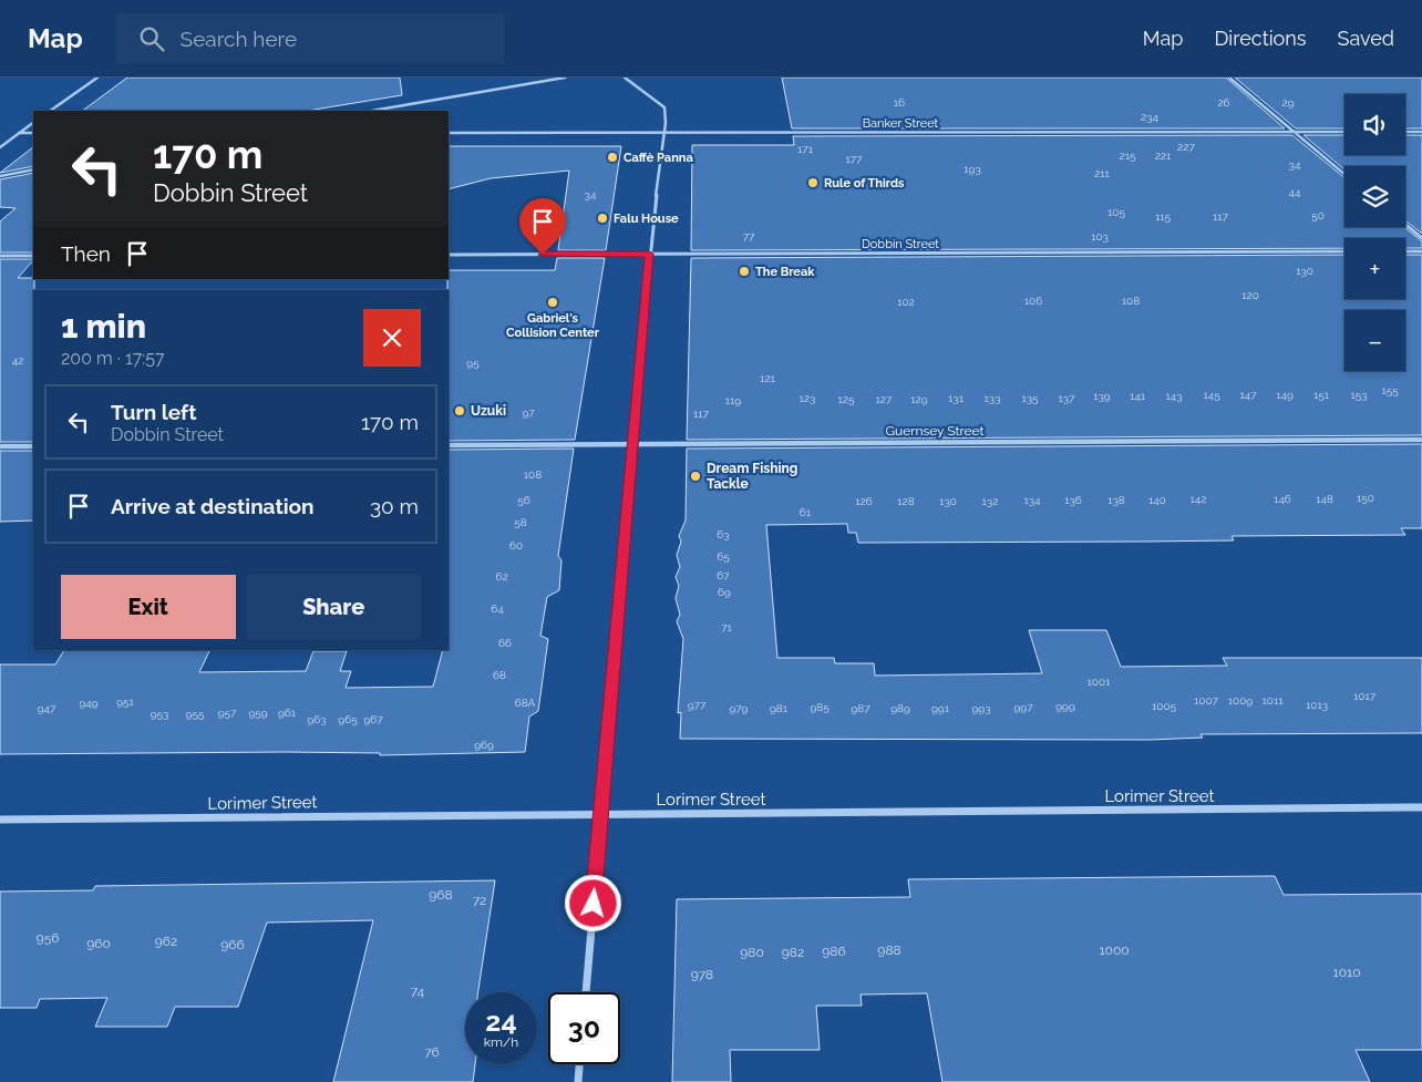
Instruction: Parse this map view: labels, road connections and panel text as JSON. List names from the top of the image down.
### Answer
{
  "streets": {
    "street": [
      "Banker Street",
      "Dobbin Street",
      "Guernsey Street",
      "Lorimer Street"
    ]
  },
  "places": [
    "Caffè Panna",
    "Rule of Thirds",
    "Falu House",
    "The Break",
    "Gabriel's Collision Center",
    "Uzuki",
    "Dream Fishing Tackle"
  ],
  "house_numbers": [
    "16",
    "26",
    "29",
    "234",
    "227",
    "171",
    "215",
    "221",
    "177",
    "34",
    "193",
    "211",
    "44",
    "34",
    "105",
    "50",
    "115",
    "117",
    "77",
    "103",
    "130",
    "120",
    "106",
    "108",
    "102",
    "42",
    "95",
    "121",
    "155",
    "145",
    "147",
    "149",
    "151",
    "153",
    "139",
    "141",
    "143",
    "123",
    "131",
    "133",
    "135",
    "137",
    "125",
    "127",
    "129",
    "119",
    "97",
    "117",
    "108",
    "150",
    "142",
    "146",
    "148",
    "56",
    "134",
    "136",
    "138",
    "140",
    "126",
    "128",
    "130",
    "132",
    "61",
    "58",
    "63",
    "60",
    "65",
    "67",
    "62",
    "69",
    "64",
    "71",
    "66",
    "68",
    "1001",
    "1017",
    "1007",
    "1009",
    "1011",
    "951",
    "949",
    "68A",
    "977",
    "1013",
    "999",
    "1005",
    "985",
    "997",
    "947",
    "979",
    "981",
    "987",
    "989",
    "991",
    "993",
    "957",
    "959",
    "961",
    "953",
    "955",
    "963",
    "965",
    "967",
    "969",
    "968",
    "72",
    "956",
    "962",
    "960",
    "966",
    "988",
    "1000",
    "986",
    "980",
    "982",
    "1010",
    "978",
    "74",
    "76"
  ],
  "page": {
    "header": "Map",
    "search": "Search here",
    "nav": ["Map", "Directions", "Saved"],
    "map_buttons": ["+", "−"],
    "turn": ["170 m", "Dobbin Street"],
    "then": "Then",
    "heading": ["1 min", "200 m · 17:57"],
    "list": [
      {
        "name": "Turn left",
        "note": "Dobbin Street",
        "value": "170 m"
      },
      {
        "name": "Arrive at destination",
        "value": "30 m"
      }
    ],
    "buttons": ["Exit", "Share"],
    "speed": "24 km/h",
    "limit": "30"
  }
}
